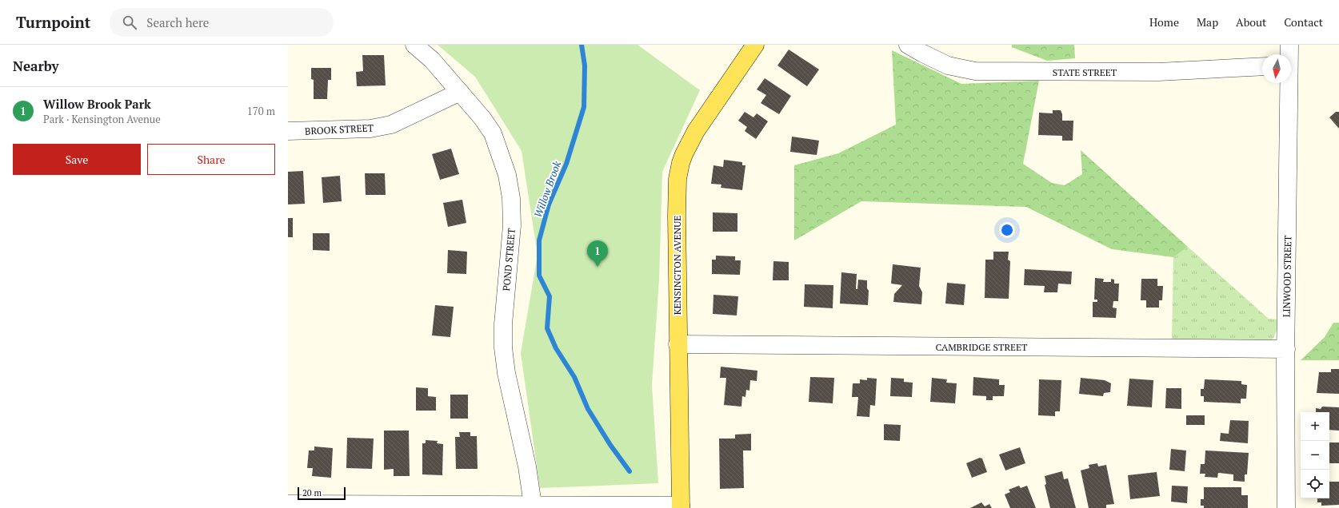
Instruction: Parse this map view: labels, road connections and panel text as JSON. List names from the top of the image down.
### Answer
{
  "streets": {
    "main road": ["KENSINGTON AVENUE"],
    "street": [
      "STATE STREET",
      "BROOK STREET",
      "POND STREET",
      "LINWOOD STREET",
      "CAMBRIDGE STREET"
    ]
  },
  "crossings": [
    ["BROOK STREET", "POND STREET"],
    ["KENSINGTON AVENUE", "CAMBRIDGE STREET"],
    ["LINWOOD STREET", "CAMBRIDGE STREET"]
  ],
  "water": ["Willow Brook"],
  "scale_bar": "20 m",
  "north": "bottom",
  "page": {
    "header": "Turnpoint",
    "search": "Search here",
    "nav": [
      "Home",
      "Map",
      "About",
      "Contact"
    ],
    "heading": "Nearby",
    "list": [
      {
        "mark": "1",
        "name": "Willow Brook Park",
        "note": "Park · Kensington Avenue",
        "value": "170 m"
      }
    ],
    "buttons": ["Save", "Share"],
    "pins": "1",
    "map_buttons": ["+", "−"],
    "scale": "20 m"
  }
}
